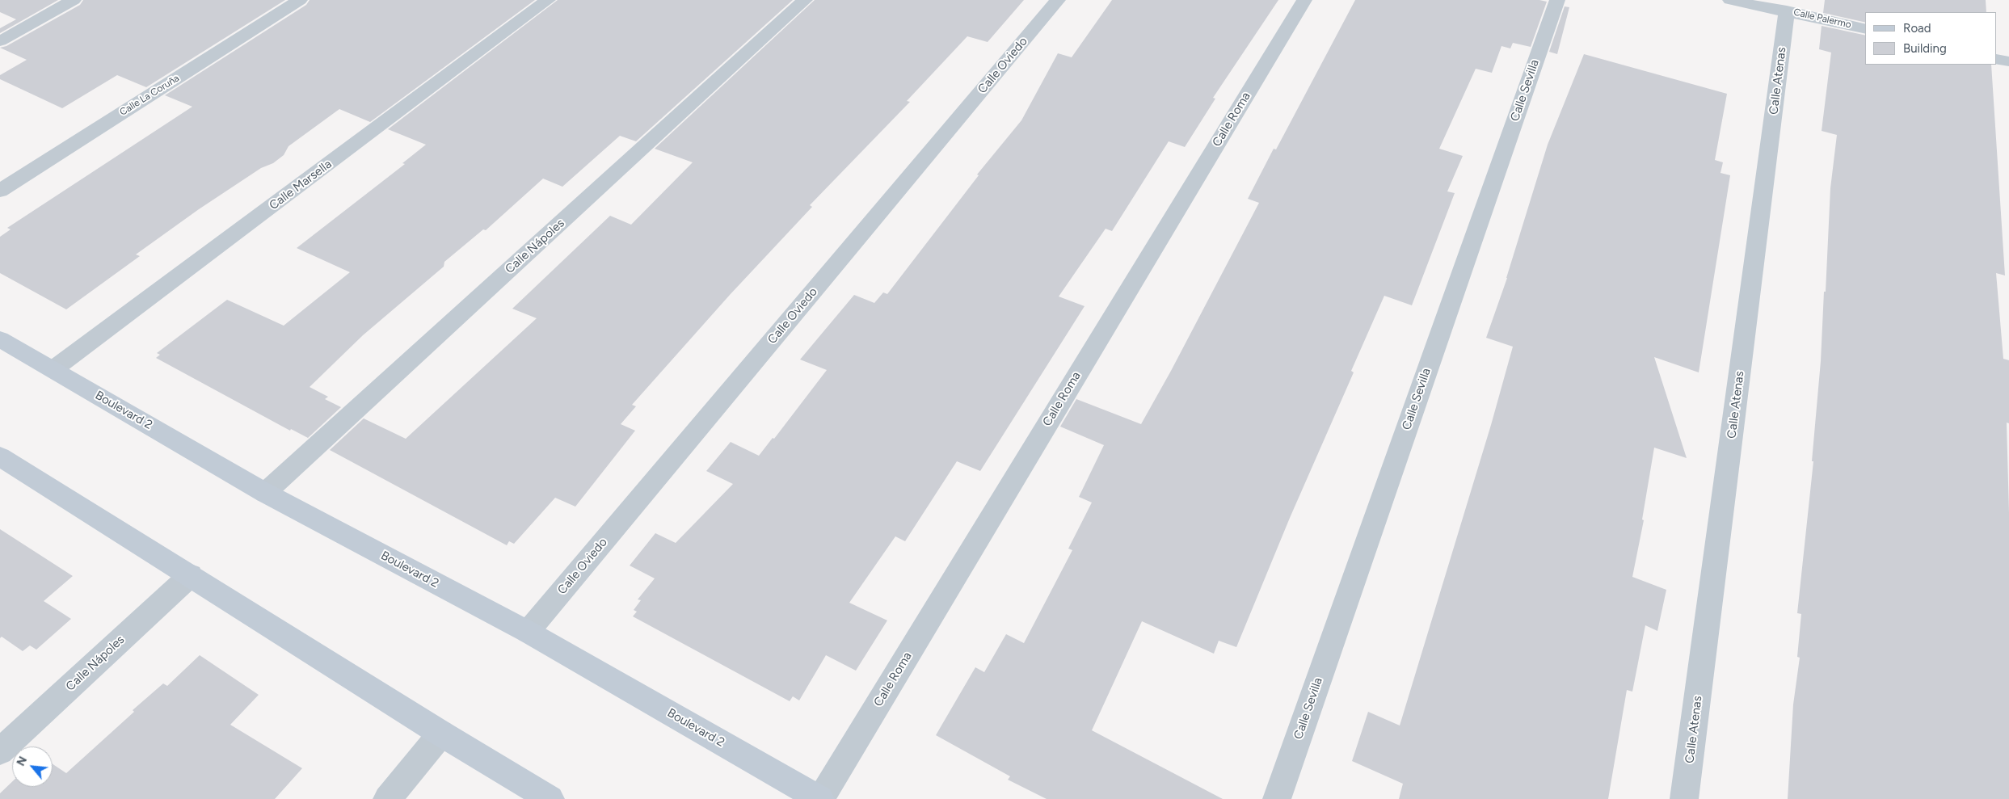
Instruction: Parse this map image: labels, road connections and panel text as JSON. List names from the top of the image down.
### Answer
{
  "streets": {
    "main road": ["Boulevard 2"],
    "street": [
      "Calle Palermo",
      "Calle Oviedo",
      "Calle Atenas",
      "Calle Sevilla",
      "Calle La Coruña",
      "Calle Roma",
      "Calle Marsella",
      "Calle Nápoles"
    ]
  },
  "crossings": [
    ["Calle Palermo", "Calle Atenas"],
    ["Calle Oviedo", "Boulevard 2"],
    ["Calle Roma", "Boulevard 2"],
    ["Calle Marsella", "Boulevard 2"],
    ["Calle Nápoles", "Boulevard 2"]
  ],
  "legend": ["Road", "Building"],
  "north": "top left"
}
